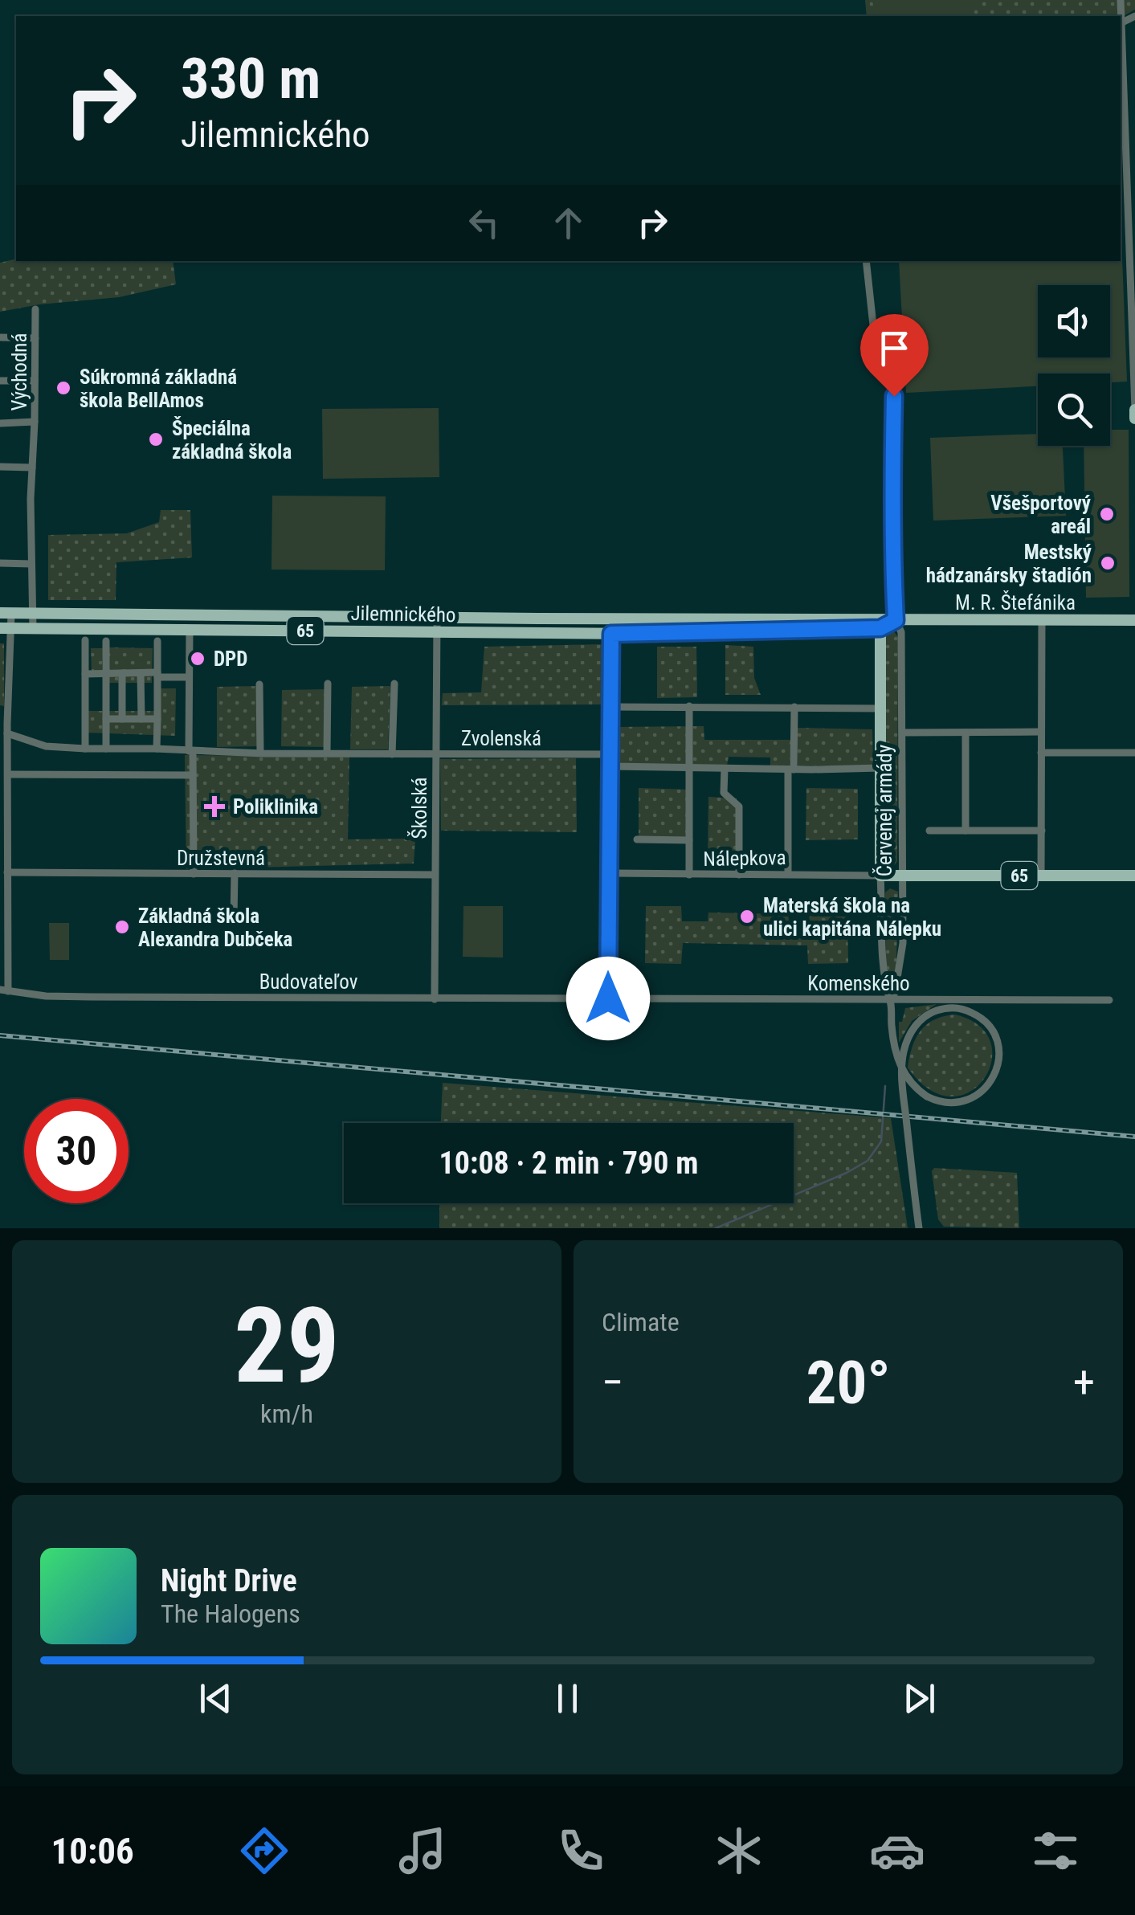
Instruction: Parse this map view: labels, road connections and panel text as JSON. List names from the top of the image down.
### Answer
{
  "streets": {
    "main road": [
      "M. R. Štefánika",
      "Jilemnického",
      "65",
      "Červenej armády"
    ],
    "street": [
      "Východná",
      "Zvolenská",
      "Školská",
      "Družstevná",
      "Nálepkova",
      "Budovateľov",
      "Komenského"
    ]
  },
  "crossings": [
    ["Východná", "Jilemnického"],
    ["M. R. Štefánika", "Jilemnického"],
    ["M. R. Štefánika", "Červenej armády"],
    ["Jilemnického", "Školská"],
    ["Jilemnického", "Červenej armády"],
    ["65", "Červenej armády"],
    ["65", "Nálepkova"],
    ["Zvolenská", "Školská"],
    ["Školská", "Družstevná"],
    ["Školská", "Budovateľov"],
    ["Červenej armády", "Nálepkova"],
    ["Červenej armády", "Komenského"],
    ["Budovateľov", "Komenského"]
  ],
  "places": {
    "other": [
      "Súkromná základná škola BellAmos",
      "Špeciálna základná škola",
      "Všešportový areál",
      "Mestský hádzanársky štadión",
      "DPD",
      "Materská škola na ulici kapitána Nálepku",
      "Základná škola Alexandra Dubčeka"
    ],
    "health": ["Poliklinika"]
  },
  "page": {
    "turn": ["330 m", "Jilemnického"],
    "limit": "30",
    "trip": "10:08 · 2 min · 790 m",
    "tile": [
      ["29", "km/h"],
      "Climate"
    ],
    "heat": ["−", "20°", "+"],
    "song": ["Night Drive", "The Halogens"],
    "tabs": "10:06"
  }
}
